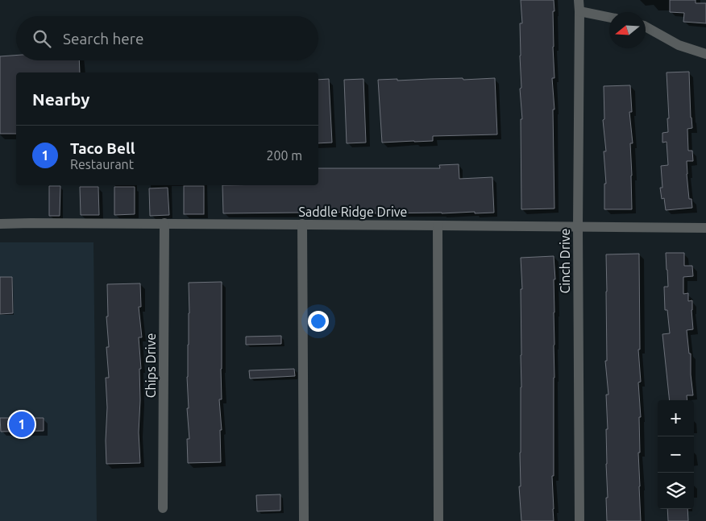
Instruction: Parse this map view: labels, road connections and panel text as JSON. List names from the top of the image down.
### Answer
{
  "streets": {
    "street": ["Saddle Ridge Drive", "Cinch Drive", "Chips Drive"]
  },
  "crossings": [
    ["Saddle Ridge Drive", "Cinch Drive"],
    ["Saddle Ridge Drive", "Chips Drive"]
  ],
  "north": "left",
  "page": {
    "search": "Search here",
    "heading": "Nearby",
    "list": [
      {
        "mark": "1",
        "name": "Taco Bell",
        "note": "Restaurant",
        "value": "200 m"
      }
    ],
    "map_buttons": ["+", "−"],
    "pins": "1"
  }
}
